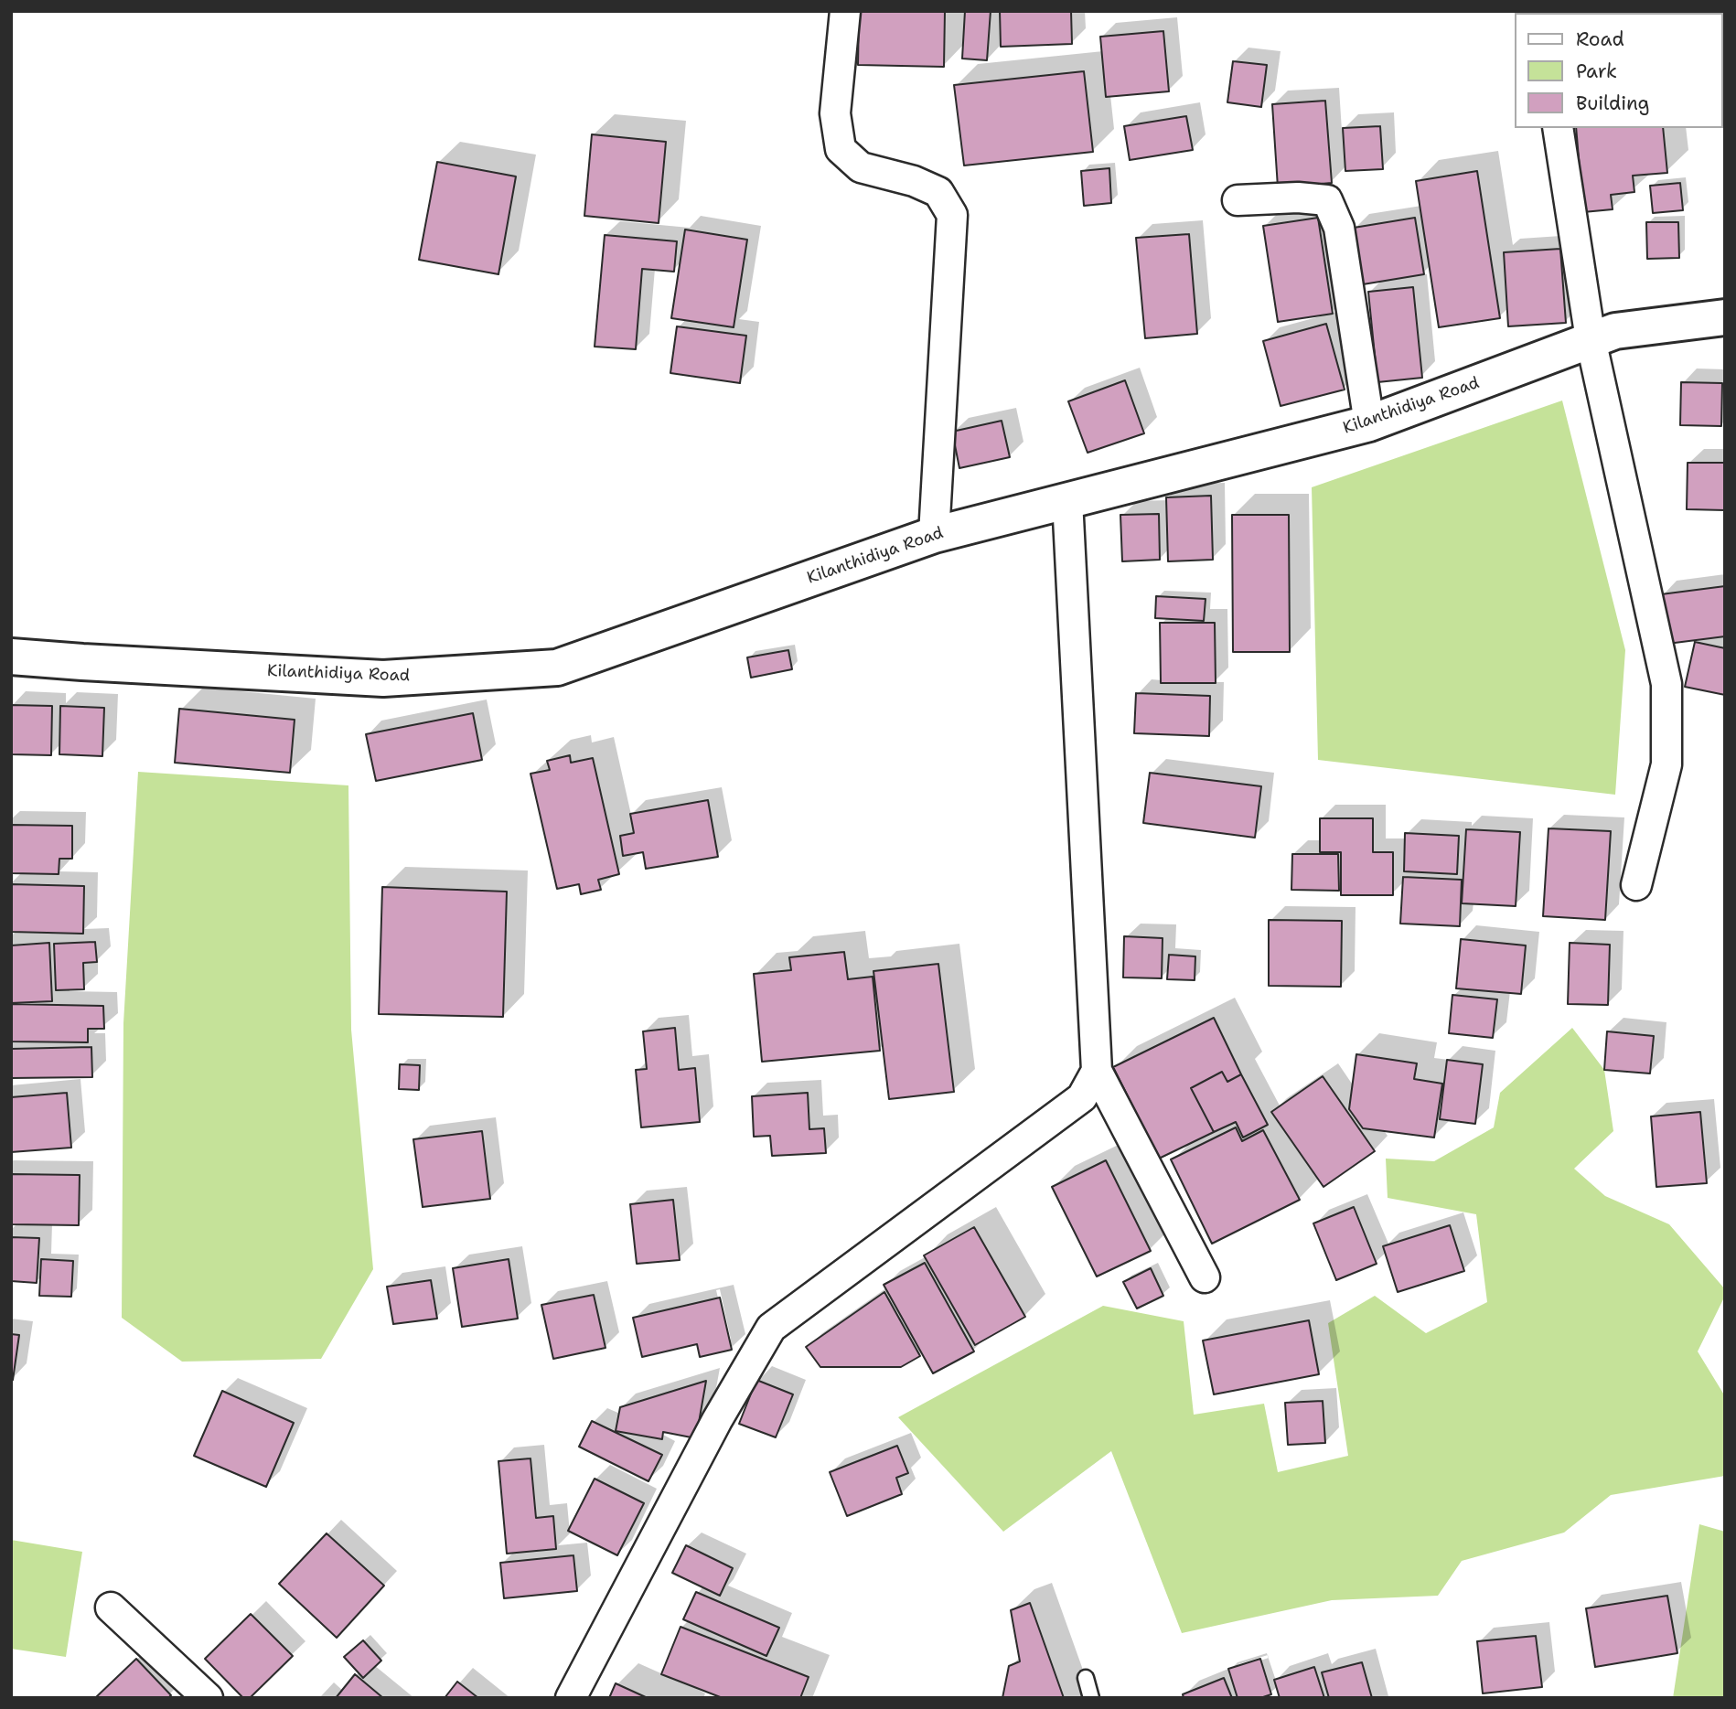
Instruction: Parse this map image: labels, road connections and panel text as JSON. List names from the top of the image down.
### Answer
{
  "streets": {
    "street": ["Kilanthidiya Road"]
  },
  "legend": ["Road", "Park", "Building"]
}
